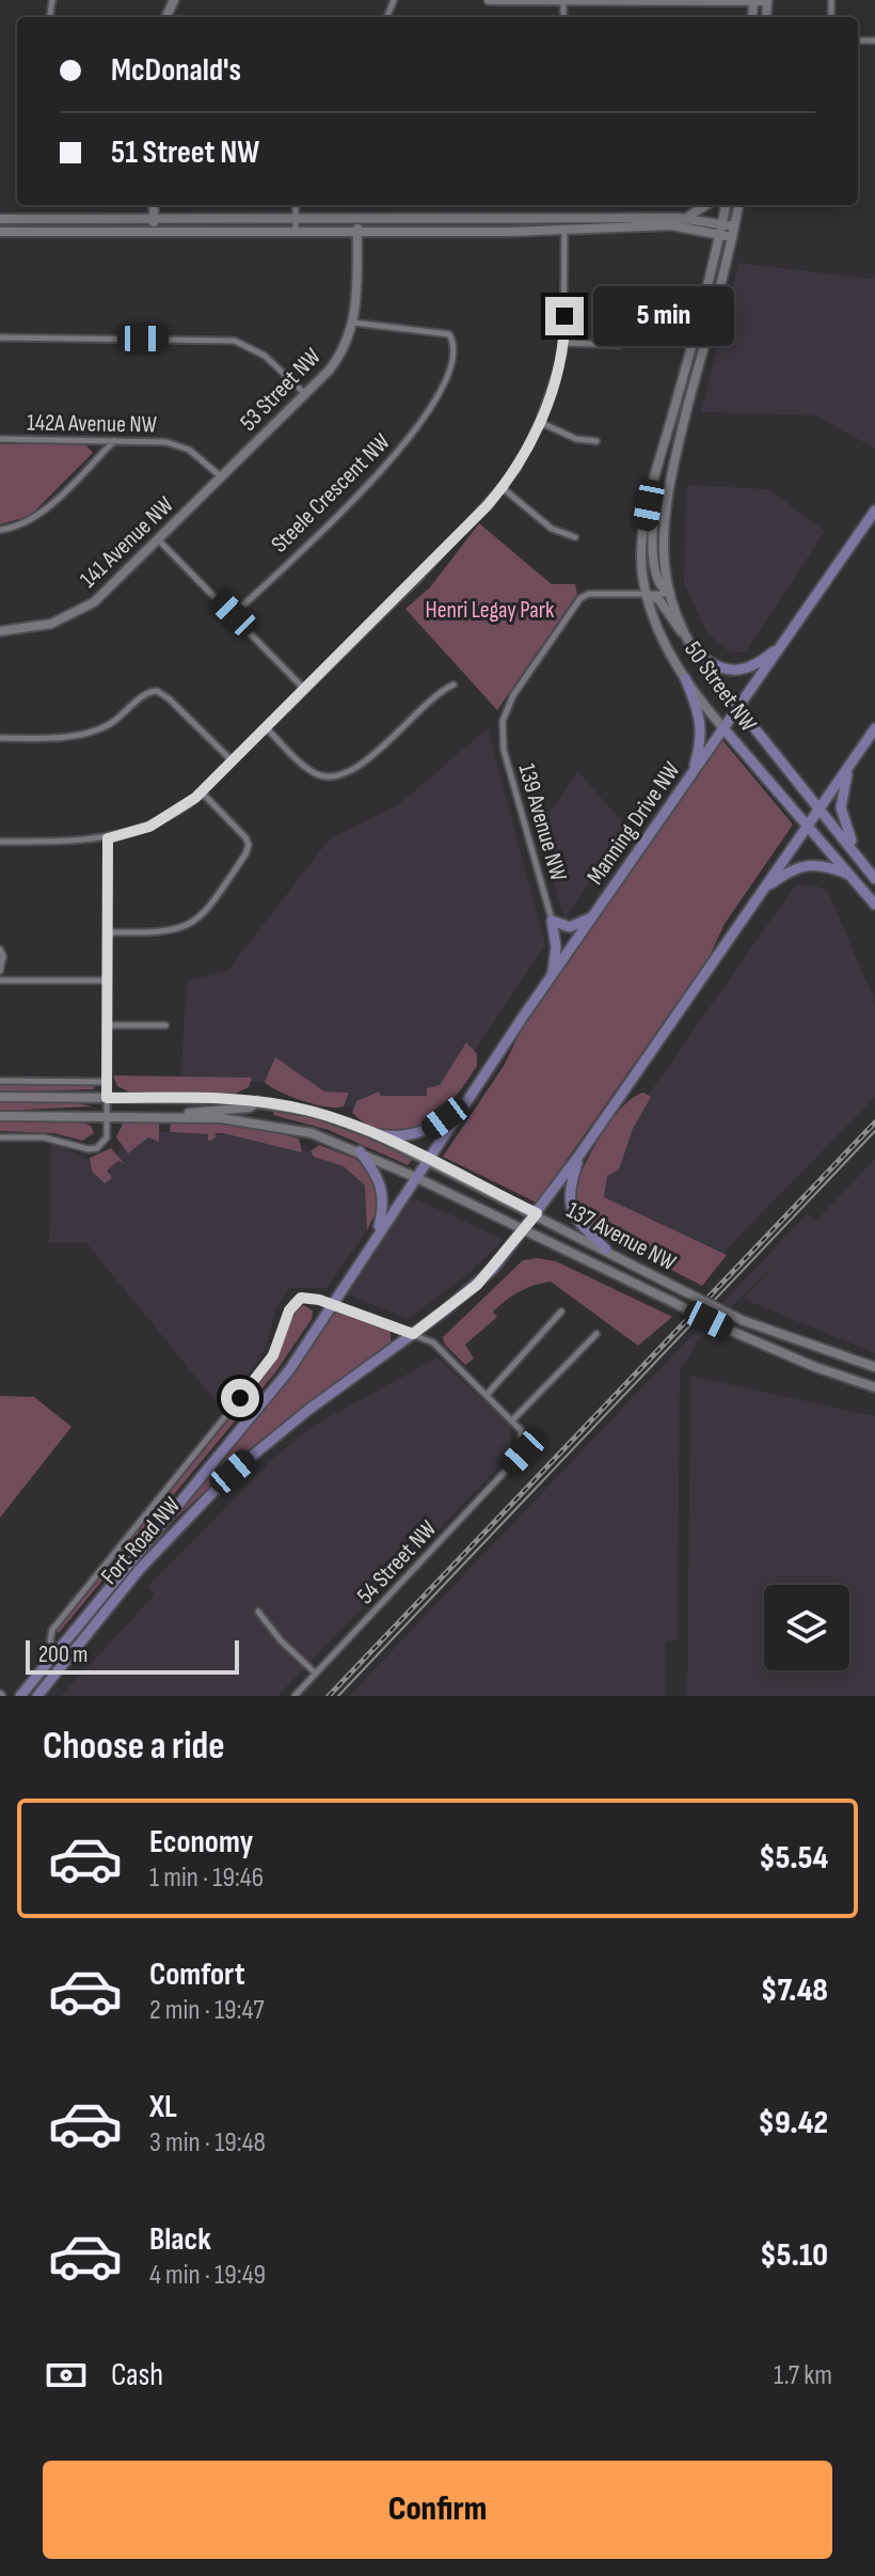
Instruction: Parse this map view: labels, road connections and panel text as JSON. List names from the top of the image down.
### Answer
{
  "streets": {
    "main road": [
      "53 Street NW",
      "141 Avenue NW",
      "50 Street NW",
      "Manning Drive NW",
      "137 Avenue NW",
      "Fort Road NW"
    ],
    "street": [
      "142A Avenue NW",
      "Steele Crescent NW",
      "139 Avenue NW",
      "54 Street NW"
    ]
  },
  "crossings": [
    ["53 Street NW", "142A Avenue NW"],
    ["53 Street NW", "Steele Crescent NW"],
    ["53 Street NW", "141 Avenue NW"],
    ["142A Avenue NW", "141 Avenue NW"],
    ["50 Street NW", "139 Avenue NW"],
    ["50 Street NW", "Manning Drive NW"],
    ["Manning Drive NW", "137 Avenue NW"],
    ["Manning Drive NW", "Fort Road NW"],
    ["137 Avenue NW", "Fort Road NW"]
  ],
  "parks": ["Henri Legay Park"],
  "scale_bar": "200 m",
  "page": {
    "banner": ["McDonald's", "51 Street NW"],
    "bubble": "5 min",
    "scale": "200 m",
    "heading": "Choose a ride",
    "list": [
      {
        "name": "Economy",
        "note": "1 min · 19:46",
        "value": "$5.54"
      },
      {
        "name": "Comfort",
        "note": "2 min · 19:47",
        "value": "$7.48"
      },
      {
        "name": "XL",
        "note": "3 min · 19:48",
        "value": "$9.42"
      },
      {
        "name": "Black",
        "note": "4 min · 19:49",
        "value": "$5.10"
      }
    ],
    "pay": ["Cash", "1.7 km"],
    "buttons": "Confirm"
  }
}
